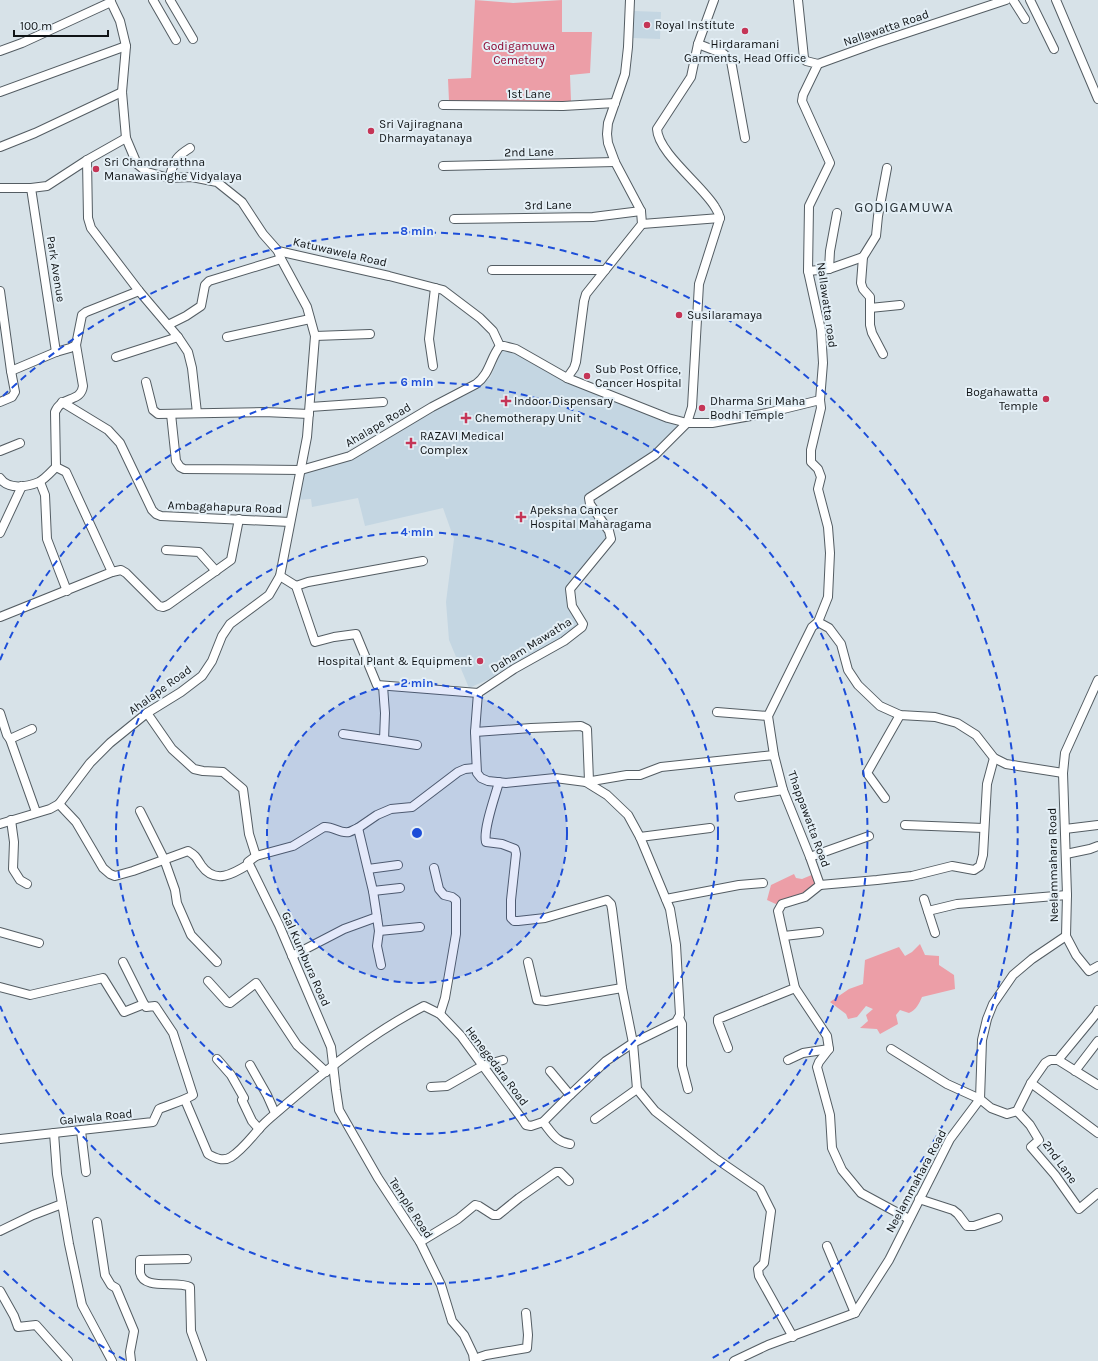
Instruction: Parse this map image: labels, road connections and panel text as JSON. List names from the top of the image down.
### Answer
{
  "streets": {
    "street": [
      "Nallawatta Road",
      "1st Lane",
      "2nd Lane",
      "3rd Lane",
      "Katuwawela Road",
      "Park Avenue",
      "Nallawatta road",
      "Ahalape Road",
      "Ambagahapura Road",
      "Daham Mawatha",
      "Thappawatta Road",
      "Neelammahara Road",
      "Gal Kumbura Road",
      "Henegedara Road",
      "Galwala Road",
      "Temple Road"
    ]
  },
  "crossings": [
    ["Nallawatta Road", "Nallawatta road"],
    ["Katuwawela Road", "Ahalape Road"],
    ["Nallawatta road", "Thappawatta Road"],
    ["Ahalape Road", "Ambagahapura Road"],
    ["Gal Kumbura Road", "Henegedara Road"],
    ["Gal Kumbura Road", "Temple Road"],
    ["Henegedara Road", "Temple Road"]
  ],
  "districts": ["GODIGAMUWA"],
  "parks": ["Godigamuwa Cemetery"],
  "places": {
    "other": [
      "Royal Institute",
      "Hirdaramani Garments, Head Office",
      "Sri Vajiragnana Dharmayatanaya",
      "Sri Chandrarathna Manawasinghe Vidyalaya",
      "Susilaramaya",
      "Sub Post Office, Cancer Hospital",
      "Bogahawatta Temple",
      "Dharma Sri Maha Bodhi Temple",
      "Hospital Plant & Equipment"
    ],
    "health": [
      "Indoor Dispensary",
      "Chemotherapy Unit",
      "RAZAVI Medical Complex",
      "Apeksha Cancer Hospital Maharagama"
    ]
  },
  "scale_bar": "100 m",
  "rings": [
    "8 min",
    "6 min",
    "4 min",
    "2 min"
  ]
}
